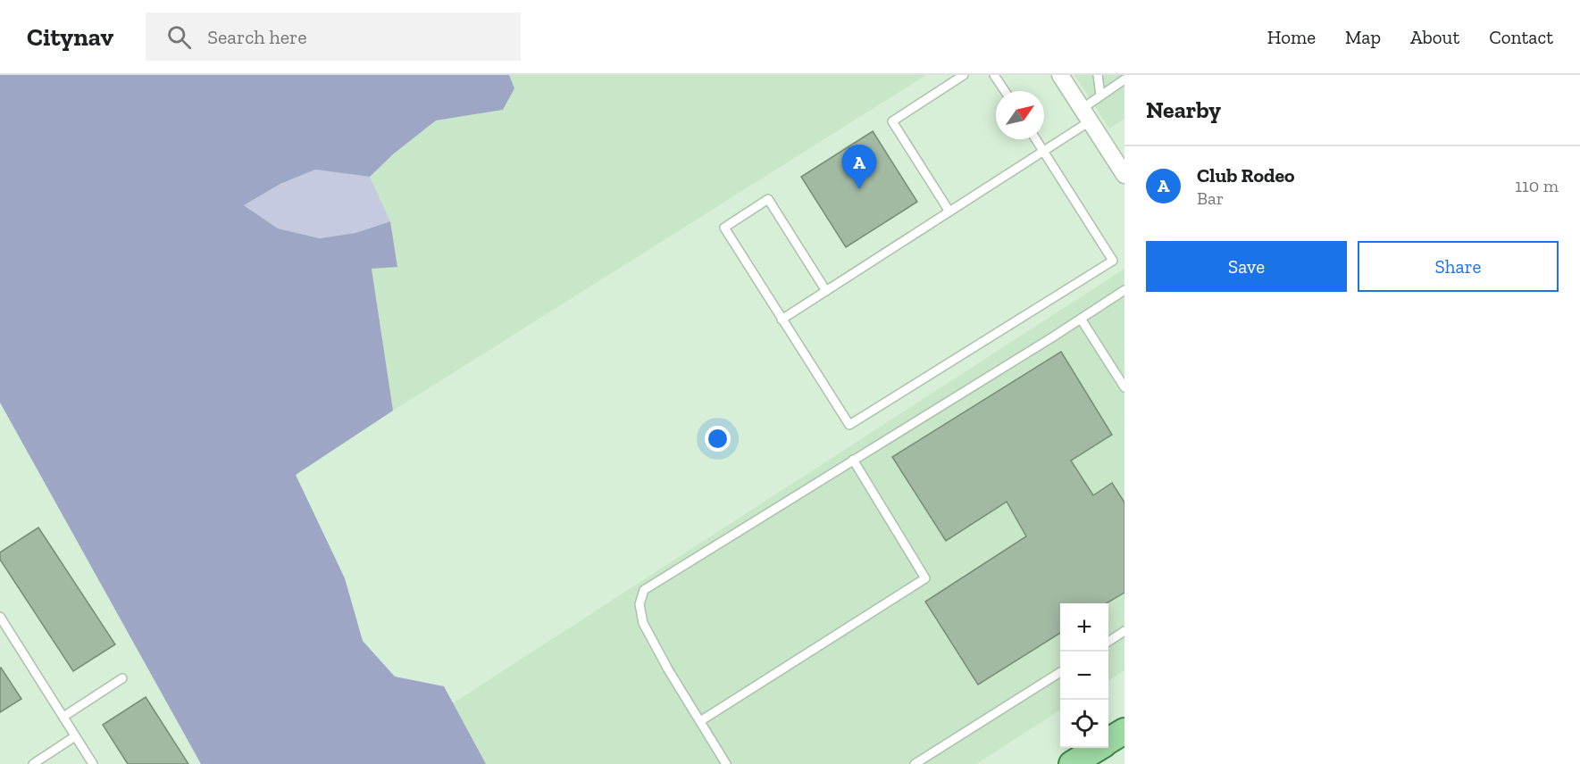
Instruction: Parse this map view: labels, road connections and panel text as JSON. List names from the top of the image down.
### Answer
{
  "north": "top right",
  "page": {
    "header": "Citynav",
    "search": "Search here",
    "nav": [
      "Home",
      "Map",
      "About",
      "Contact"
    ],
    "heading": "Nearby",
    "pins": "A",
    "list": [
      {
        "mark": "A",
        "name": "Club Rodeo",
        "note": "Bar",
        "value": "110 m"
      }
    ],
    "buttons": ["Save", "Share"],
    "map_buttons": ["+", "−"]
  }
}
